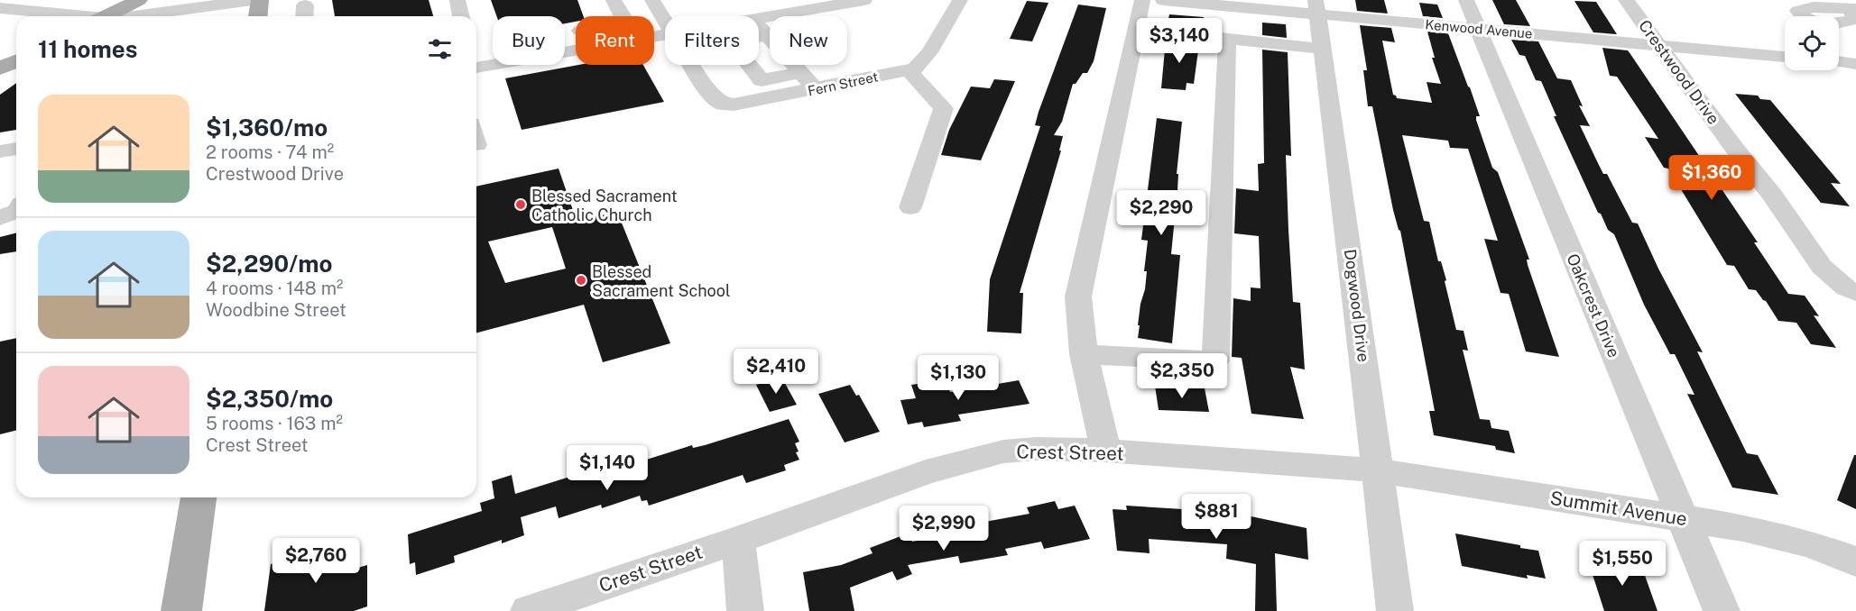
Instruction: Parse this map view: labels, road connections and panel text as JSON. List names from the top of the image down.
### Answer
{
  "streets": {
    "street": [
      "Kenwood Avenue",
      "Crestwood Drive",
      "Fern Street",
      "Dogwood Drive",
      "Oakcrest Drive",
      "Crest Street",
      "Summit Avenue"
    ]
  },
  "crossings": [
    ["Kenwood Avenue", "Crestwood Drive"],
    ["Kenwood Avenue", "Dogwood Drive"],
    ["Kenwood Avenue", "Oakcrest Drive"],
    ["Dogwood Drive", "Crest Street"],
    ["Dogwood Drive", "Summit Avenue"],
    ["Oakcrest Drive", "Summit Avenue"],
    ["Crest Street", "Summit Avenue"]
  ],
  "places": ["Blessed Sacrament Catholic Church", "Blessed Sacrament School"],
  "page": {
    "chip": [
      "Buy",
      "Rent",
      "Filters",
      "New"
    ],
    "heading": "11 homes",
    "price": [
      "$3,140",
      "$1,360",
      "$2,290",
      "$2,410",
      "$2,350",
      "$1,130",
      "$1,140",
      "$881",
      "$2,990",
      "$2,760",
      "$1,550"
    ],
    "list": [
      {
        "name": "$1,360/mo",
        "note": "2 rooms · 74 m² · Crestwood Drive"
      },
      {
        "name": "$2,290/mo",
        "note": "4 rooms · 148 m² · Woodbine Street"
      },
      {
        "name": "$2,350/mo",
        "note": "5 rooms · 163 m² · Crest Street"
      }
    ]
  }
}
